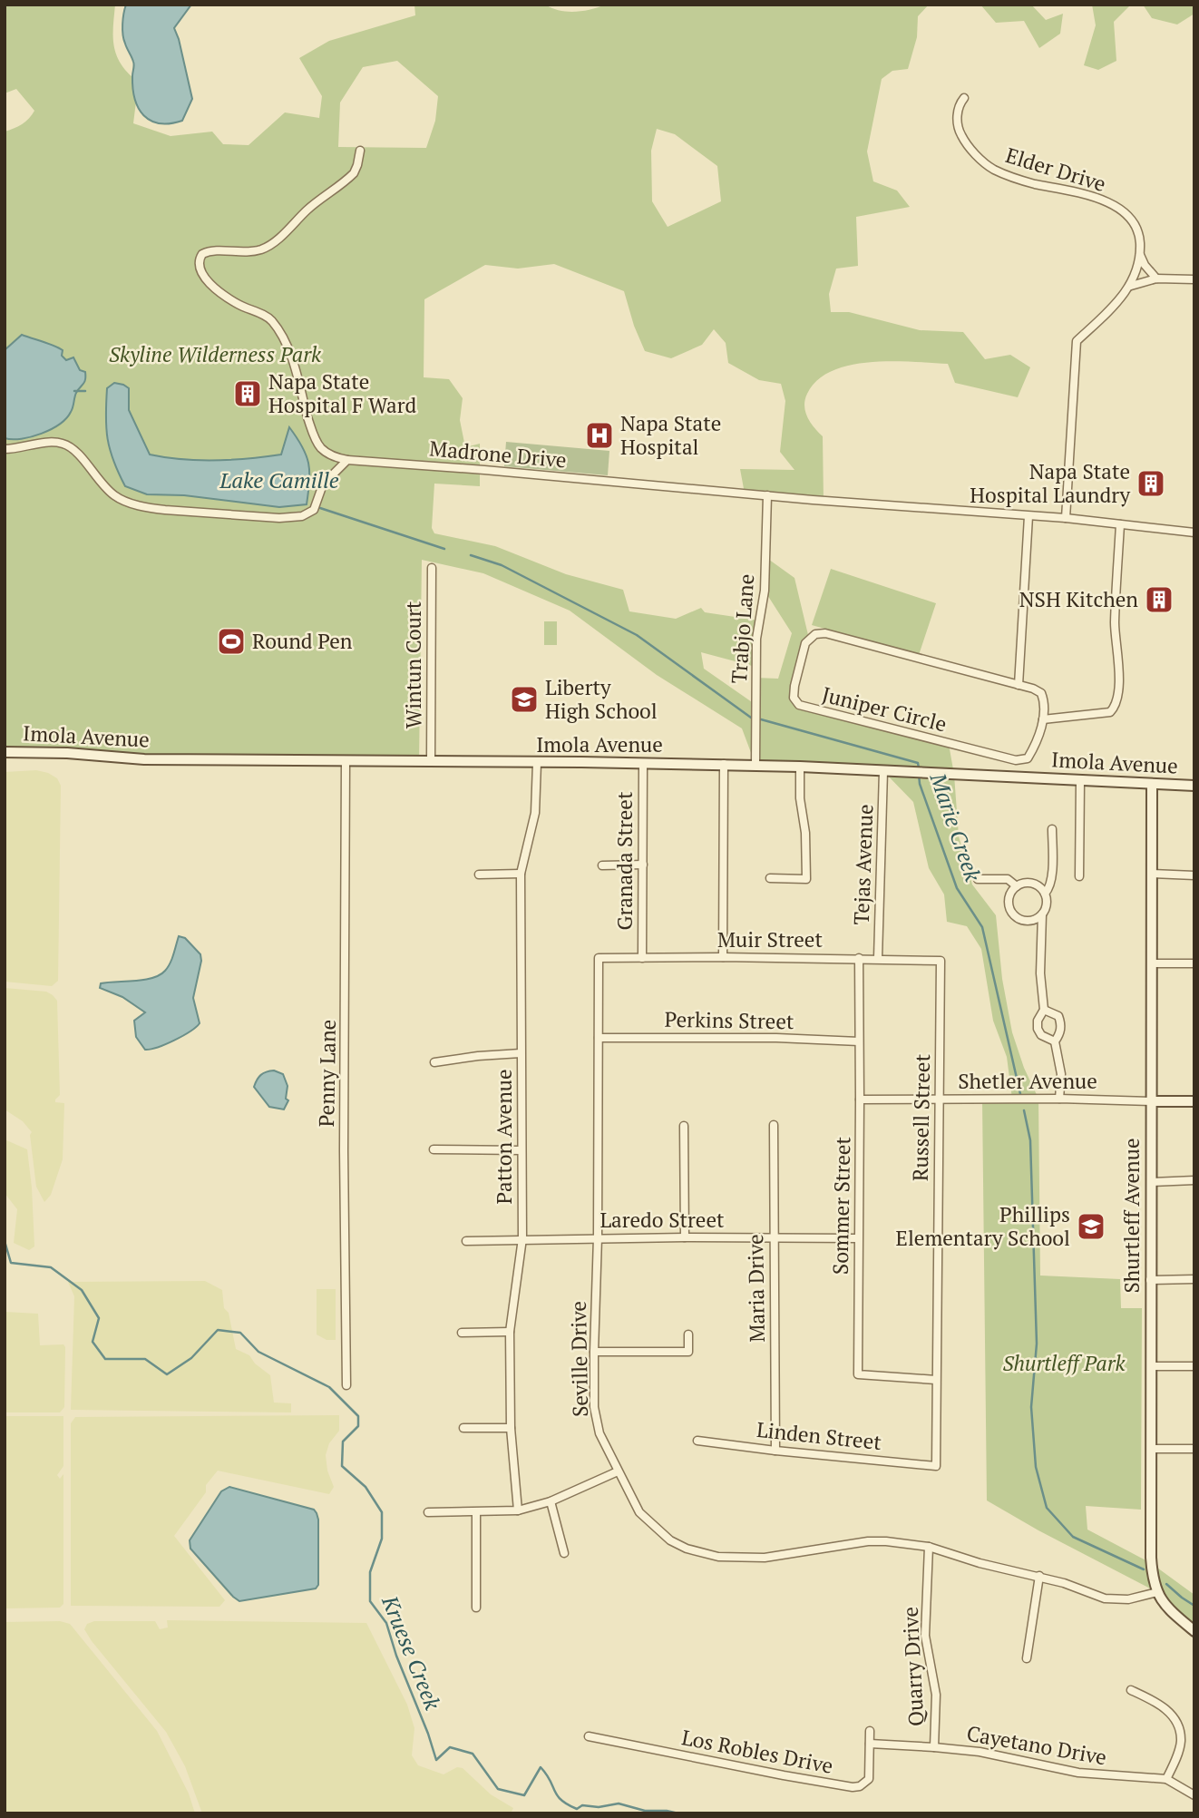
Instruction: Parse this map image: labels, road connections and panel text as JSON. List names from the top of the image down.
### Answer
{
  "streets": {
    "street": [
      "Elder Drive",
      "Madrone Drive",
      "Trabjo Lane",
      "Wintun Court",
      "Juniper Circle",
      "Imola Avenue",
      "Granada Street",
      "Tejas Avenue",
      "Muir Street",
      "Perkins Street",
      "Penny Lane",
      "Shetler Avenue",
      "Russell Street",
      "Patton Avenue",
      "Sommer Street",
      "Shurtleff Avenue",
      "Laredo Street",
      "Maria Drive",
      "Seville Drive",
      "Linden Street",
      "Quarry Drive",
      "Cayetano Drive",
      "Los Robles Drive"
    ]
  },
  "crossings": [
    ["Elder Drive", "Madrone Drive"],
    ["Madrone Drive", "Trabjo Lane"],
    ["Trabjo Lane", "Imola Avenue"],
    ["Wintun Court", "Imola Avenue"],
    ["Imola Avenue", "Granada Street"],
    ["Imola Avenue", "Tejas Avenue"],
    ["Imola Avenue", "Penny Lane"],
    ["Imola Avenue", "Patton Avenue"],
    ["Imola Avenue", "Shurtleff Avenue"],
    ["Granada Street", "Muir Street"],
    ["Tejas Avenue", "Muir Street"],
    ["Muir Street", "Russell Street"],
    ["Muir Street", "Sommer Street"],
    ["Muir Street", "Seville Drive"],
    ["Perkins Street", "Sommer Street"],
    ["Perkins Street", "Seville Drive"],
    ["Shetler Avenue", "Russell Street"],
    ["Shetler Avenue", "Sommer Street"],
    ["Shetler Avenue", "Shurtleff Avenue"],
    ["Russell Street", "Sommer Street"],
    ["Russell Street", "Linden Street"],
    ["Patton Avenue", "Laredo Street"],
    ["Sommer Street", "Laredo Street"],
    ["Shurtleff Avenue", "Seville Drive"],
    ["Laredo Street", "Maria Drive"],
    ["Laredo Street", "Seville Drive"],
    ["Maria Drive", "Linden Street"],
    ["Seville Drive", "Quarry Drive"],
    ["Quarry Drive", "Cayetano Drive"],
    ["Cayetano Drive", "Los Robles Drive"]
  ],
  "water": ["Lake Camille", "Marie Creek", "Kruese Creek"],
  "parks": ["Skyline Wilderness Park", "Shurtleff Park"],
  "places": {
    "building": ["Napa State Hospital F Ward", "Napa State Hospital Laundry", "NSH Kitchen"],
    "hospital": ["Napa State Hospital"],
    "sports": ["Round Pen"],
    "school or university": ["Liberty High School", "Phillips Elementary School"]
  }
}
